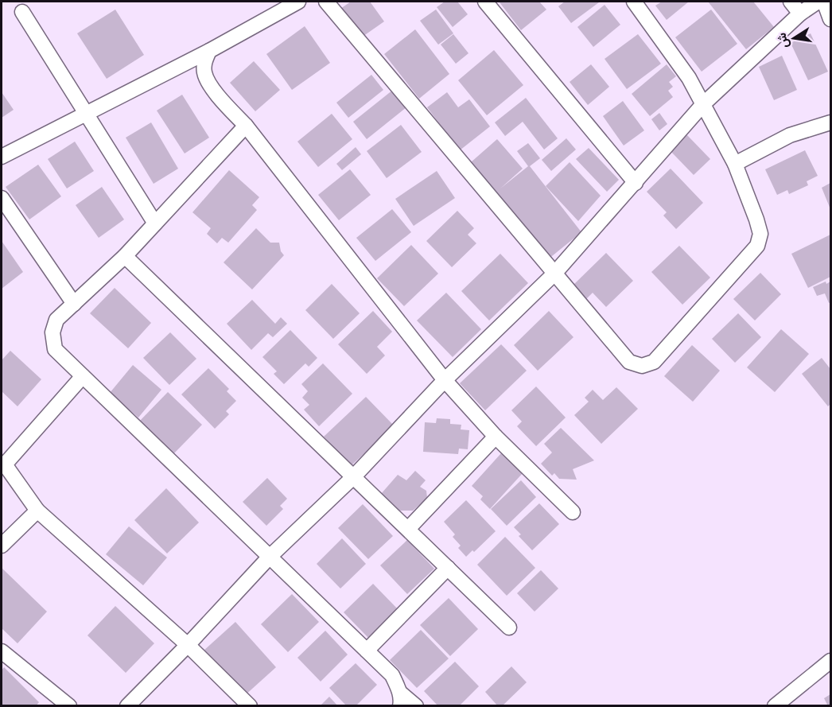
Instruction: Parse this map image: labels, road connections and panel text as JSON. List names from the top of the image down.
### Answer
{
  "north": "left"
}
